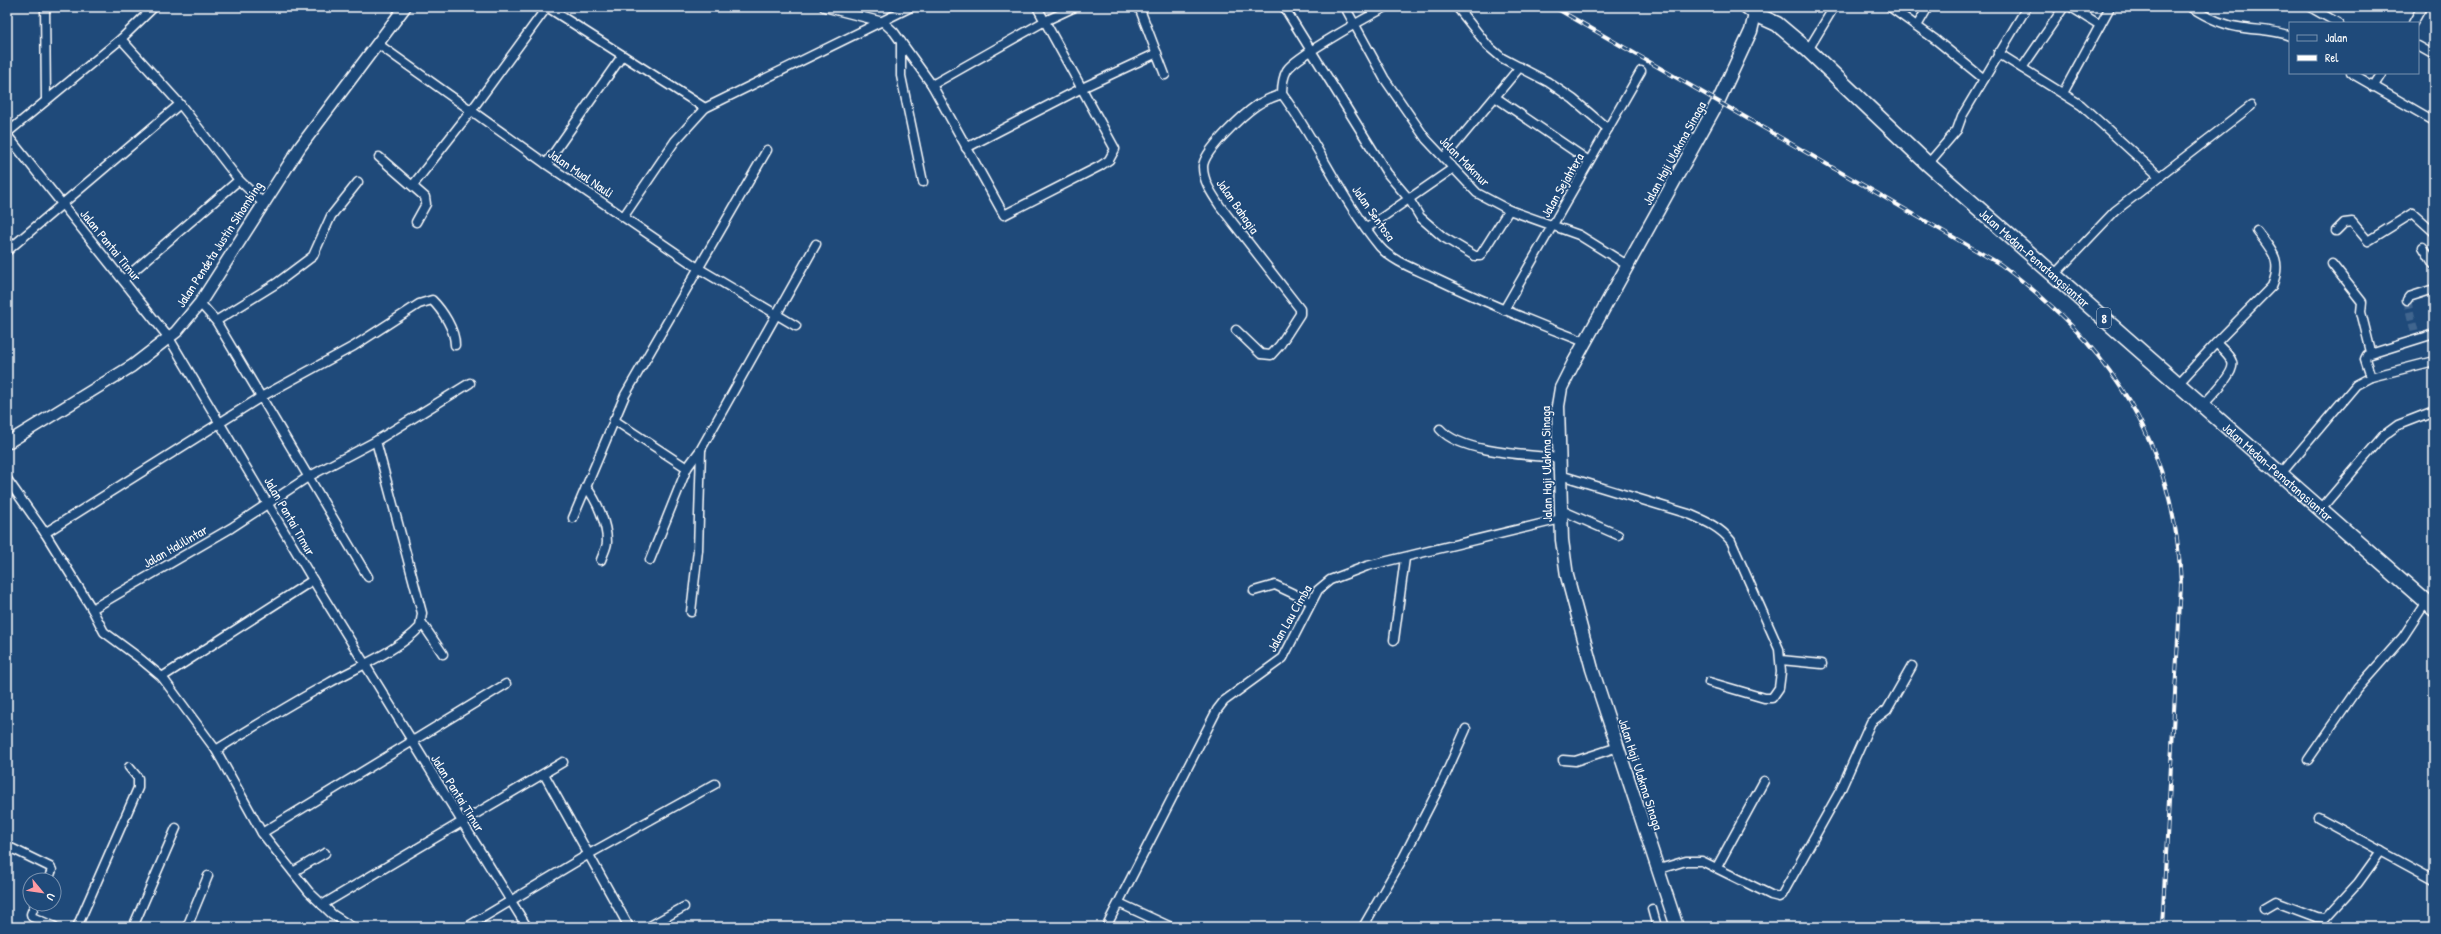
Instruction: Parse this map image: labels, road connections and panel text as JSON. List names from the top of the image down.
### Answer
{
  "streets": {
    "highway": ["Jalan Medan-Pematangsiantar", "8"],
    "main road": ["Jalan Haji Ulakma Sinaga"],
    "street": [
      "Jalan Makmur",
      "Jalan Mual Nauli",
      "Jalan Sejahtera",
      "Jalan Bahagia",
      "Jalan Sentosa",
      "Jalan Pendeta Justin Sihombing",
      "Jalan Pantai Timur",
      "Jalan Halilintar",
      "Jalan Lau Cimba"
    ]
  },
  "crossings": [
    ["Jalan Haji Ulakma Sinaga", "Jalan Makmur"],
    ["Jalan Haji Ulakma Sinaga", "Jalan Sentosa"],
    ["Jalan Haji Ulakma Sinaga", "Jalan Medan-Pematangsiantar"],
    ["Jalan Haji Ulakma Sinaga", "Jalan Lau Cimba"],
    ["Jalan Makmur", "Jalan Sejahtera"],
    ["Jalan Mual Nauli", "Jalan Pendeta Justin Sihombing"],
    ["Jalan Sejahtera", "Jalan Sentosa"],
    ["Jalan Bahagia", "Jalan Sentosa"],
    ["Jalan Pendeta Justin Sihombing", "Jalan Pantai Timur"],
    ["Jalan Pantai Timur", "Jalan Halilintar"]
  ],
  "legend": ["Jalan", "Rel"],
  "north": "bottom right"
}
